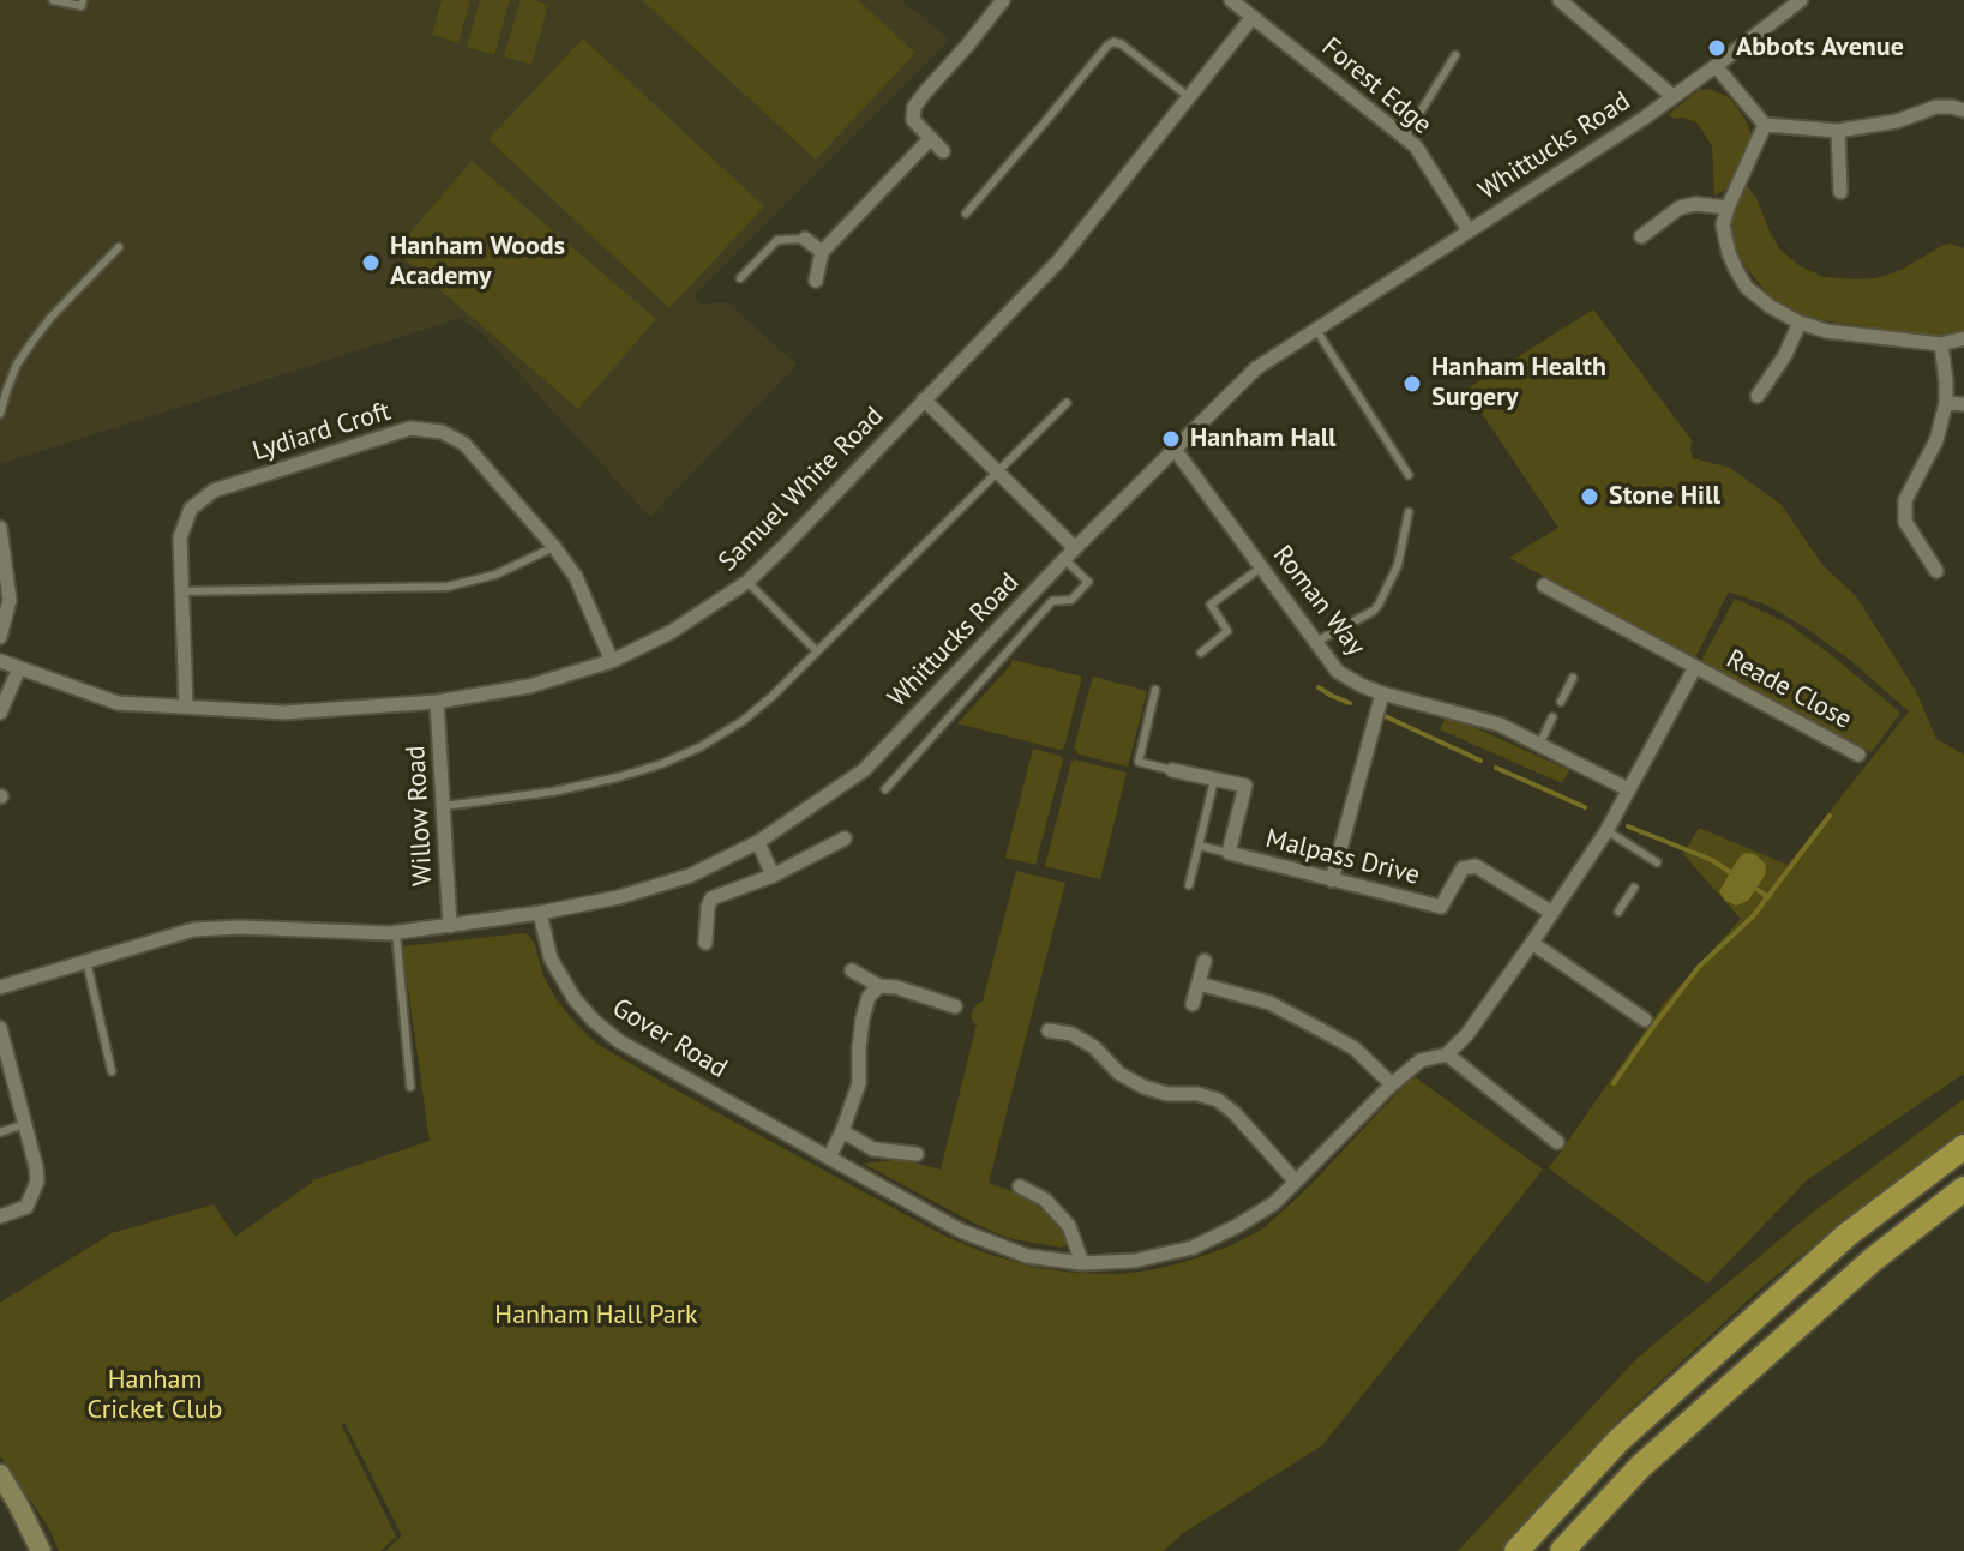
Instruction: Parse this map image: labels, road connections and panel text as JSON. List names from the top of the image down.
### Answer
{
  "streets": {
    "street": [
      "Forest Edge",
      "Whittucks Road",
      "Lydiard Croft",
      "Samuel White Road",
      "Roman Way",
      "Reade Close",
      "Willow Road",
      "Malpass Drive",
      "Gover Road"
    ]
  },
  "crossings": [
    ["Forest Edge", "Whittucks Road"],
    ["Forest Edge", "Samuel White Road"],
    ["Whittucks Road", "Roman Way"],
    ["Whittucks Road", "Willow Road"],
    ["Whittucks Road", "Gover Road"],
    ["Lydiard Croft", "Samuel White Road"],
    ["Samuel White Road", "Willow Road"],
    ["Roman Way", "Reade Close"],
    ["Reade Close", "Malpass Drive"],
    ["Reade Close", "Gover Road"]
  ],
  "parks": ["Hanham Hall Park", "Hanham Cricket Club"],
  "places": [
    "Abbots Avenue",
    "Hanham Woods Academy",
    "Hanham Health Surgery",
    "Hanham Hall",
    "Stone Hill"
  ]
}
